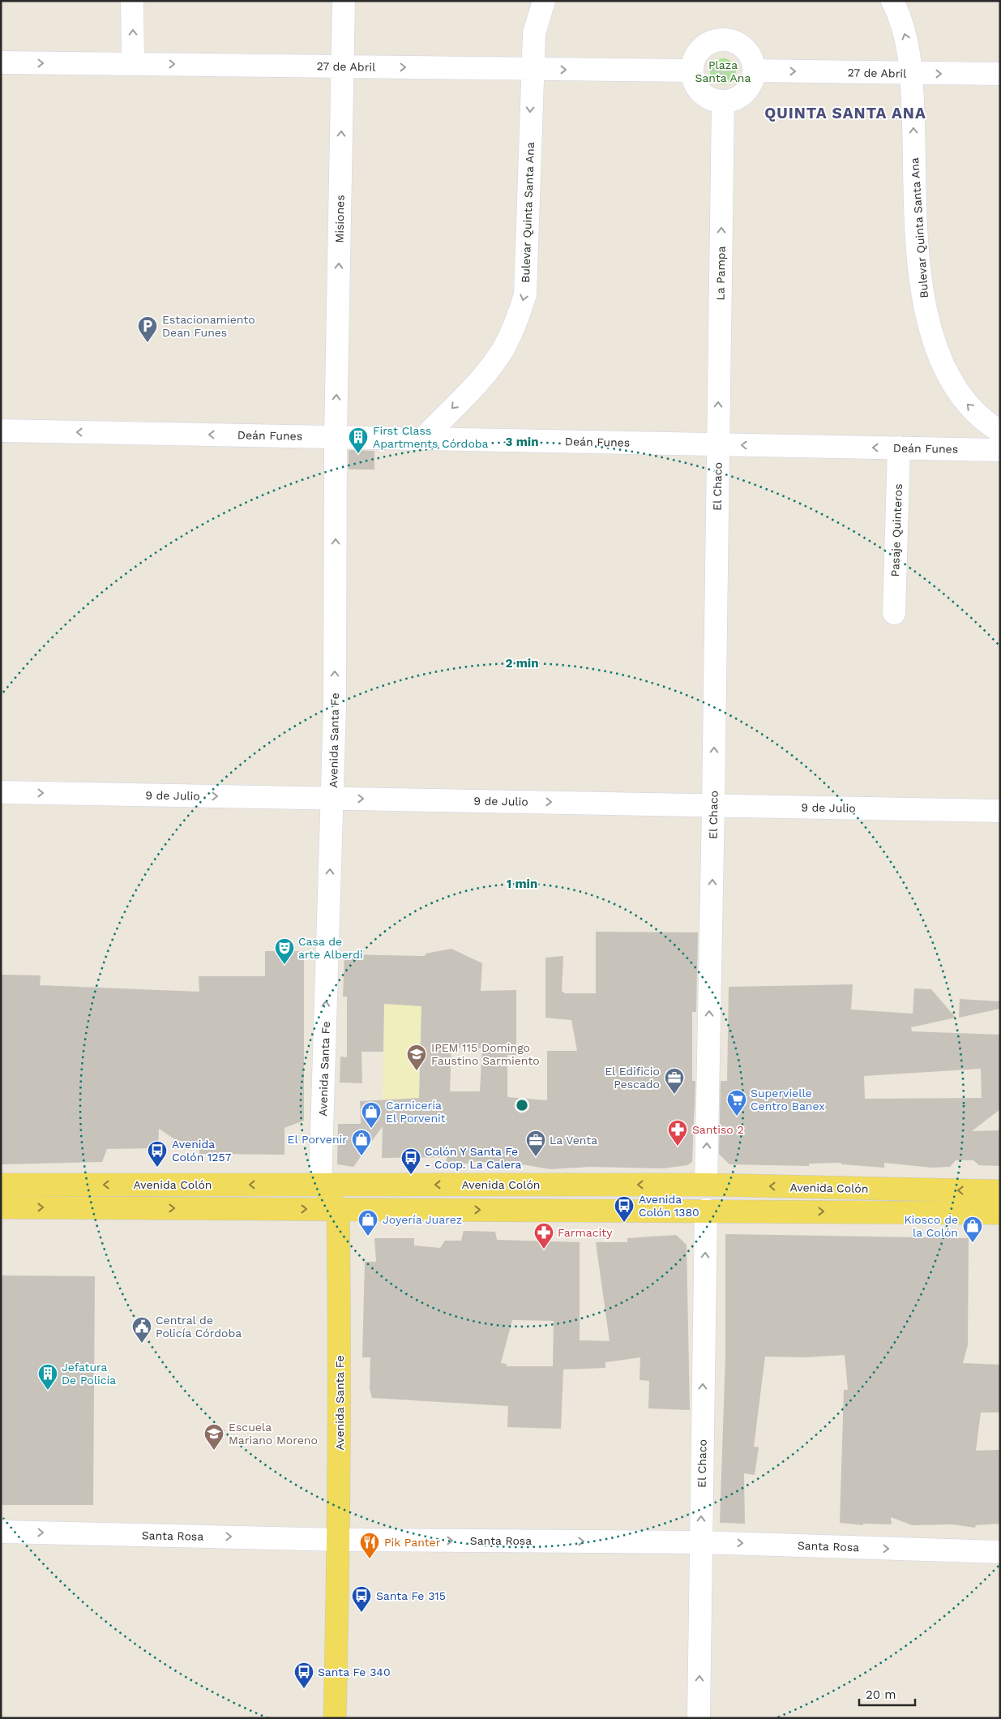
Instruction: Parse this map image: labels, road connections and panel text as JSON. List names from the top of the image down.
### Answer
{
  "streets": {
    "main road": ["Avenida Santa Fe", "Avenida Colón"],
    "street": [
      "27 de Abril",
      "Bulevar Quinta Santa Ana",
      "Misiones",
      "La Pampa",
      "Deán Funes",
      "El Chaco",
      "Pasaje Quinteros",
      "9 de Julio",
      "Santa Rosa"
    ]
  },
  "crossings": [
    ["27 de Abril", "Bulevar Quinta Santa Ana"],
    ["27 de Abril", "Misiones"],
    ["27 de Abril", "La Pampa"],
    ["Bulevar Quinta Santa Ana", "Deán Funes"],
    ["Misiones", "Deán Funes"],
    ["Misiones", "Avenida Santa Fe"],
    ["La Pampa", "Deán Funes"],
    ["La Pampa", "El Chaco"],
    ["Deán Funes", "El Chaco"],
    ["Deán Funes", "Pasaje Quinteros"],
    ["Deán Funes", "Avenida Santa Fe"],
    ["El Chaco", "9 de Julio"],
    ["El Chaco", "Avenida Colón"],
    ["El Chaco", "Santa Rosa"],
    ["Avenida Santa Fe", "9 de Julio"],
    ["Avenida Santa Fe", "Avenida Colón"],
    ["Avenida Santa Fe", "Santa Rosa"]
  ],
  "one_way": [
    "27 de Abril",
    "Misiones",
    "La Pampa",
    "Deán Funes",
    "El Chaco",
    "Avenida Santa Fe",
    "9 de Julio",
    "Santa Rosa"
  ],
  "districts": ["QUINTA SANTA ANA"],
  "parks": ["Plaza Santa Ana"],
  "places": {
    "parking": ["Estacionamiento Dean Funes"],
    "building": ["First Class Apartments Córdoba", "Jefatura De Policía"],
    "theatre": ["Casa de arte Alberdi"],
    "school or university": ["IPEM 115 Domingo Faustino Sarmiento", "Escuela Mariano Moreno"],
    "office": ["El Edificio Pescado", "La Venta"],
    "supermarket": ["Supervielle Centro Banex"],
    "shop": [
      "Carnicería El Porvenit",
      "El Porvenir",
      "Joyería Juarez",
      "Kiosco de la Colón"
    ],
    "pharmacy": ["Santiso 2", "Farmacity"],
    "bus stop": [
      "Avenida Colón 1257",
      "Colón Y Santa Fe - Coop. La Calera",
      "Avenida Colón 1380",
      "Santa Fe 315",
      "Santa Fe 340"
    ],
    "public building": ["Central de Policía Córdoba"],
    "restaurant": ["Pik Panter"]
  },
  "scale_bar": "20 m",
  "rings": ["3 min", "2 min", "1 min"]
}
